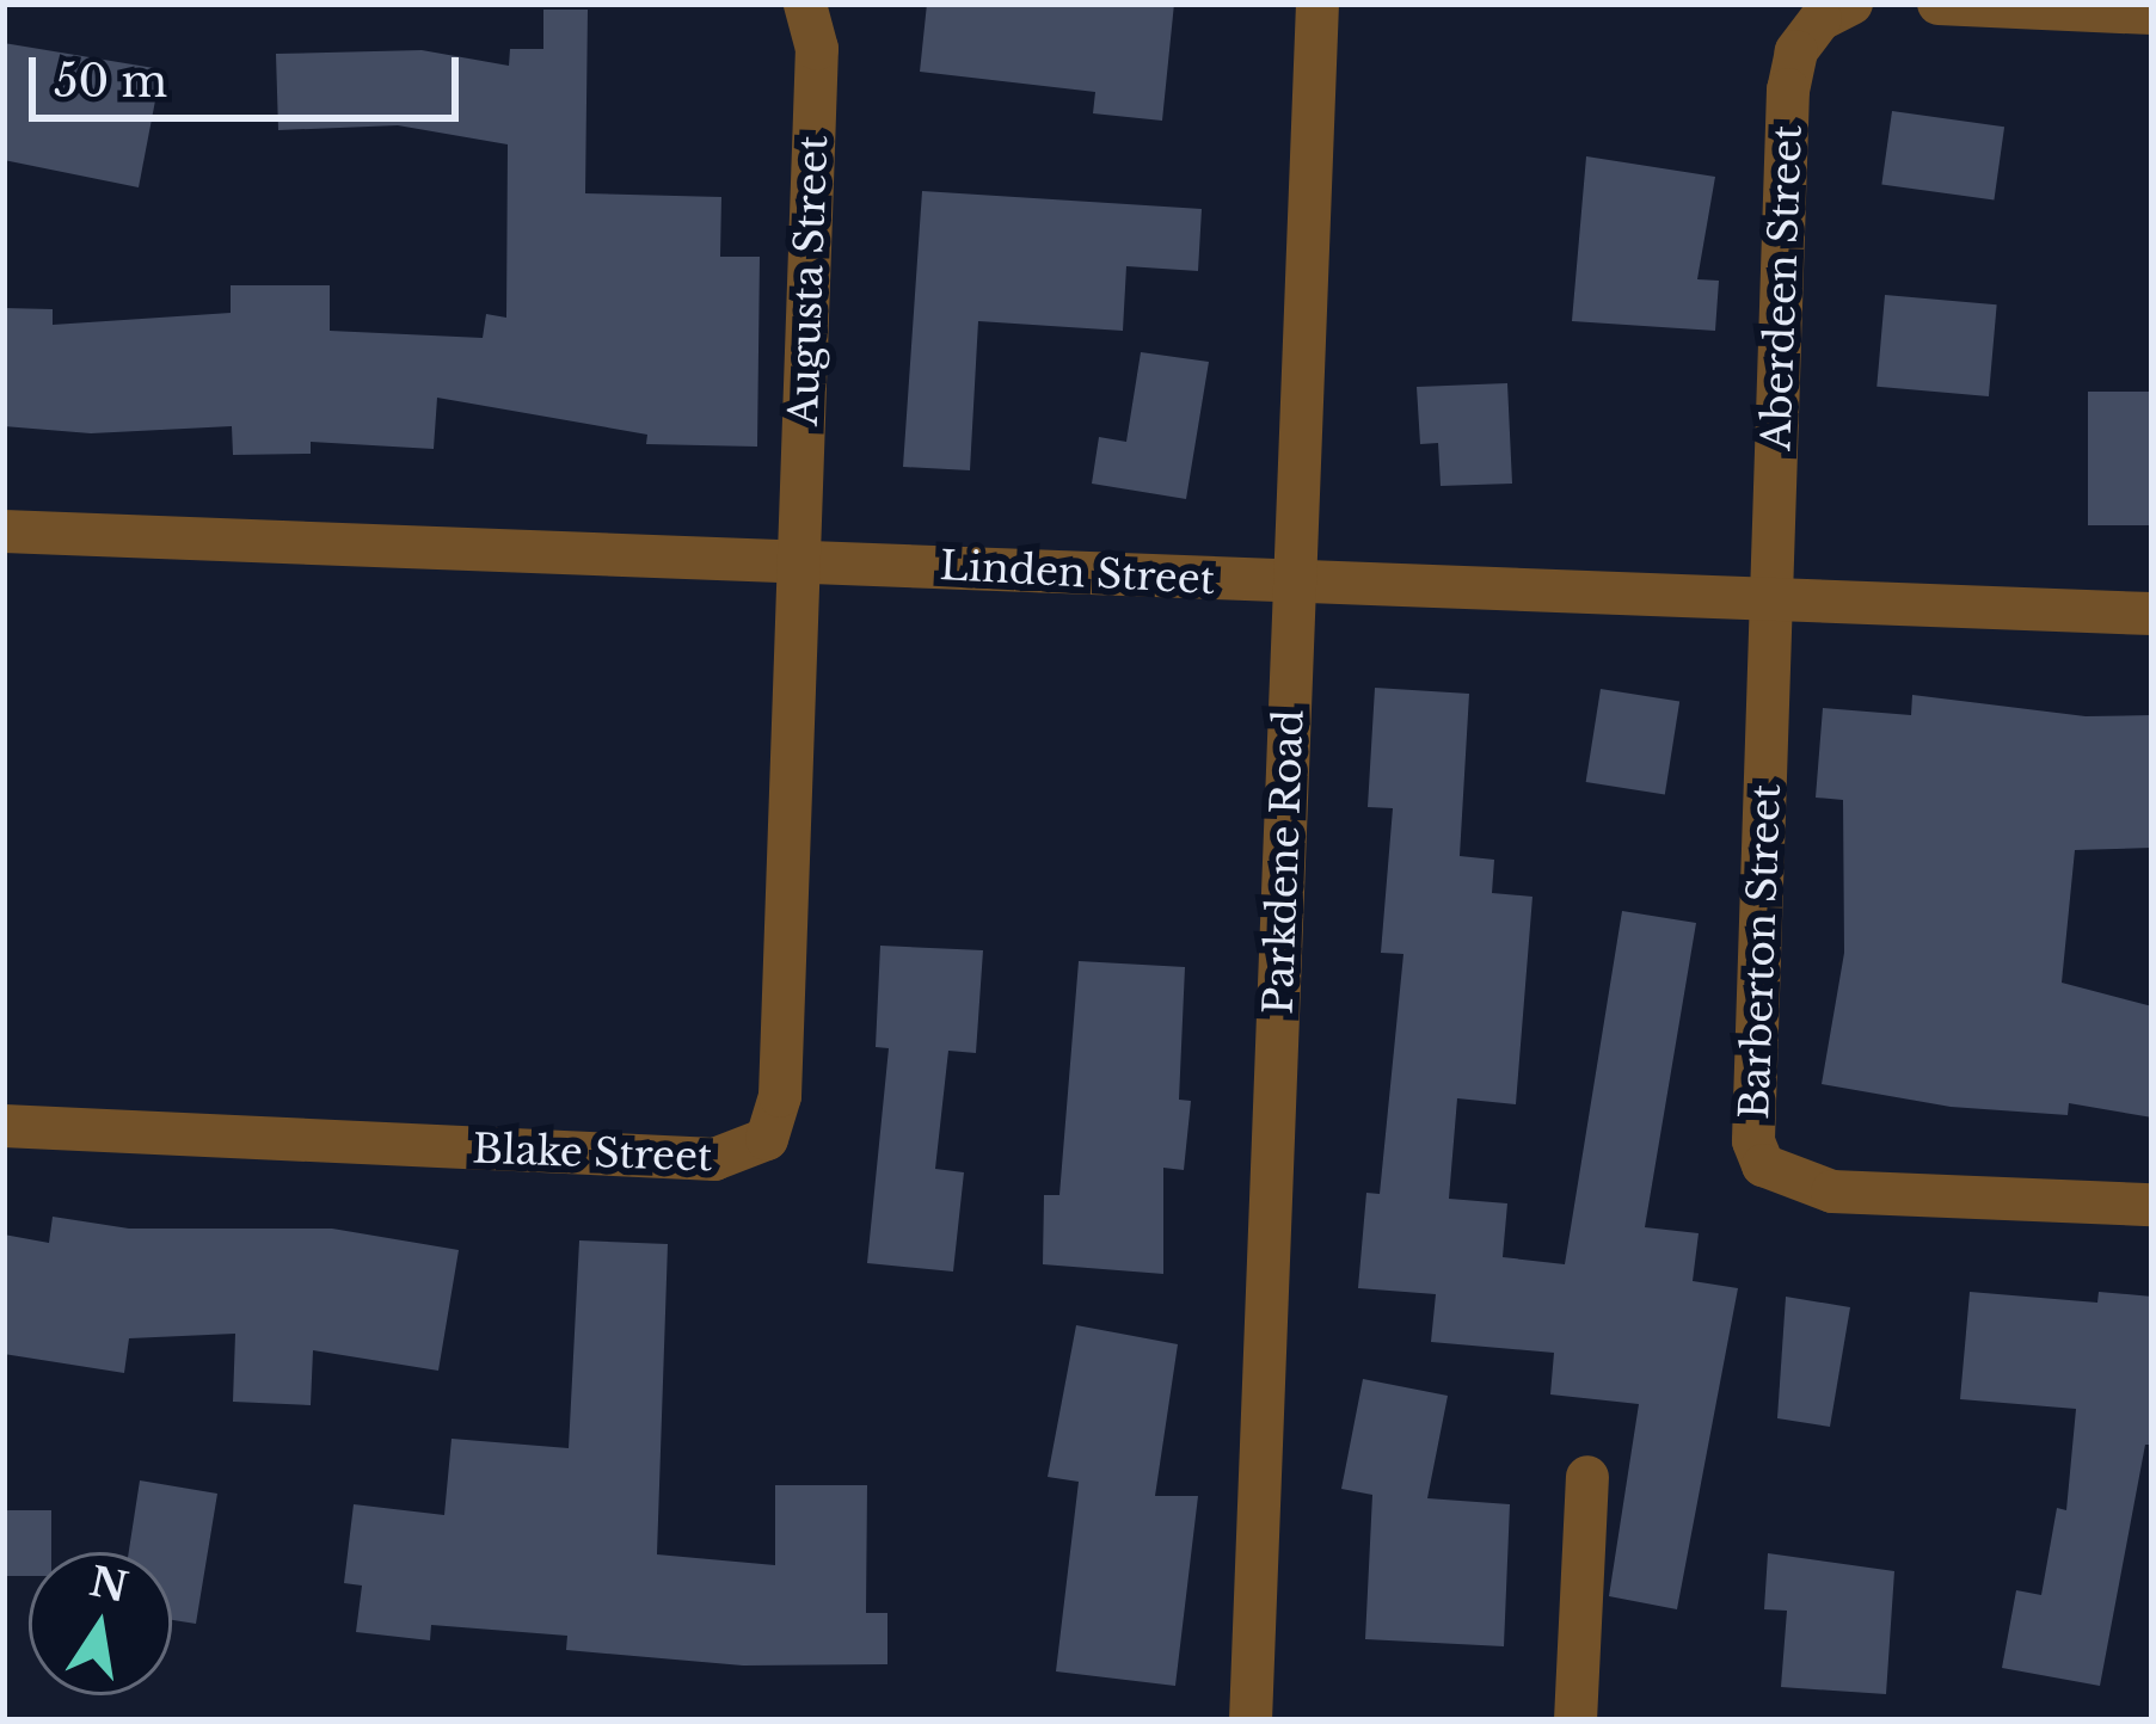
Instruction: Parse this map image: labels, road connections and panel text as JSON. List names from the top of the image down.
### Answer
{
  "streets": {
    "street": [
      "Augusta Street",
      "Aberdeen Street",
      "Linden Street",
      "Parkdene Road",
      "Barberton Street",
      "Blake Street"
    ]
  },
  "crossings": [
    ["Augusta Street", "Linden Street"],
    ["Augusta Street", "Blake Street"],
    ["Aberdeen Street", "Linden Street"],
    ["Aberdeen Street", "Barberton Street"],
    ["Linden Street", "Parkdene Road"],
    ["Linden Street", "Barberton Street"],
    ["Linden Street", "Blake Street"]
  ],
  "scale_bar": "50 m",
  "north": "top"
}
